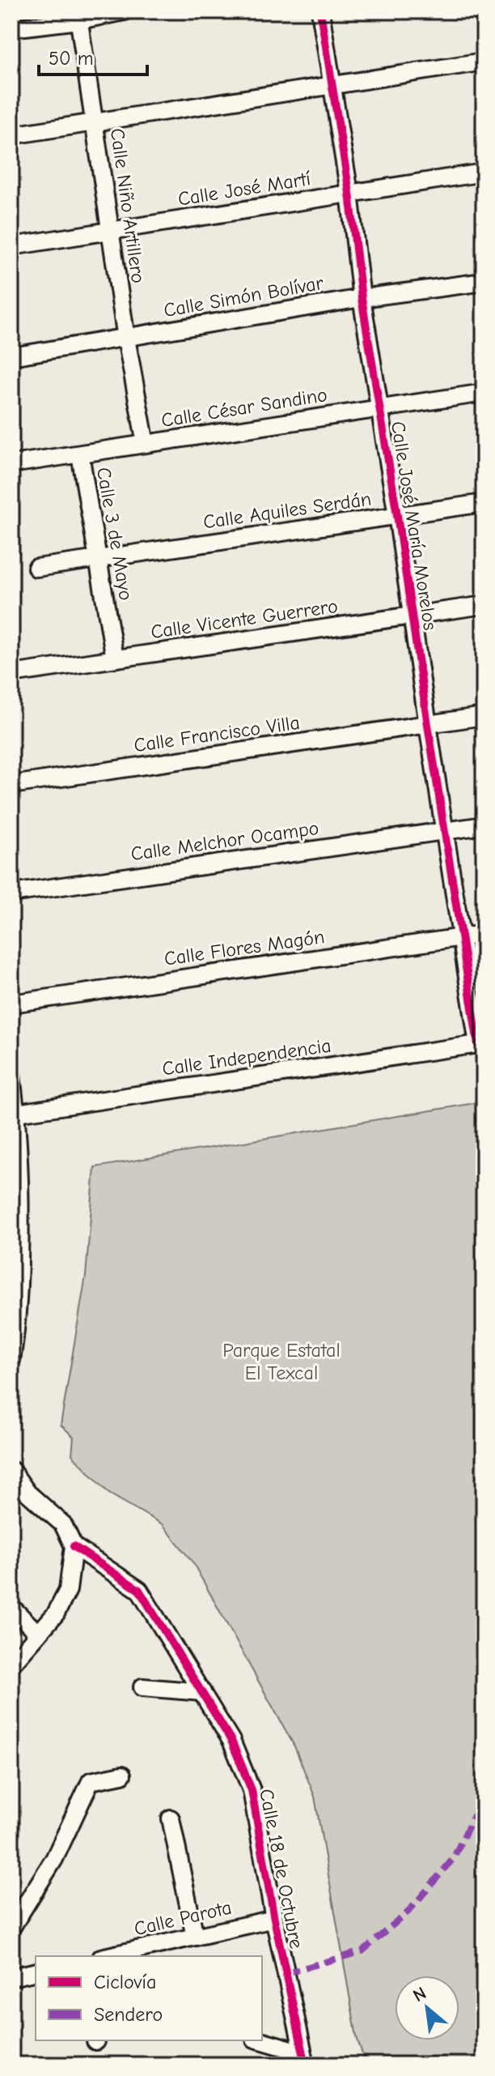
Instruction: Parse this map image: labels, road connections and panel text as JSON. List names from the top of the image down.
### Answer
{
  "streets": {
    "street": [
      "Calle José Martí",
      "Calle Niño Artillero",
      "Calle Simón Bolívar",
      "Calle César Sandino",
      "Calle Aquiles Serdán",
      "Calle José María Morelos",
      "Calle 3 de Mayo",
      "Calle Vicente Guerrero",
      "Calle Francisco Villa",
      "Calle Melchor Ocampo",
      "Calle Flores Magón",
      "Calle Independencia",
      "Calle 18 de Octubre",
      "Calle Parota"
    ]
  },
  "crossings": [
    ["Calle José Martí", "Calle Niño Artillero"],
    ["Calle José Martí", "Calle José María Morelos"],
    ["Calle Niño Artillero", "Calle Simón Bolívar"],
    ["Calle Niño Artillero", "Calle César Sandino"],
    ["Calle Simón Bolívar", "Calle José María Morelos"],
    ["Calle César Sandino", "Calle José María Morelos"],
    ["Calle César Sandino", "Calle 3 de Mayo"],
    ["Calle Aquiles Serdán", "Calle José María Morelos"],
    ["Calle Aquiles Serdán", "Calle 3 de Mayo"],
    ["Calle José María Morelos", "Calle Vicente Guerrero"],
    ["Calle José María Morelos", "Calle Francisco Villa"],
    ["Calle José María Morelos", "Calle Melchor Ocampo"],
    ["Calle José María Morelos", "Calle Flores Magón"],
    ["Calle José María Morelos", "Calle Independencia"],
    ["Calle 3 de Mayo", "Calle Vicente Guerrero"],
    ["Calle 18 de Octubre", "Calle Parota"]
  ],
  "parks": ["Parque Estatal El Texcal"],
  "legend": ["Ciclovía", "Sendero"],
  "scale_bar": "50 m",
  "north": "top left"
}
